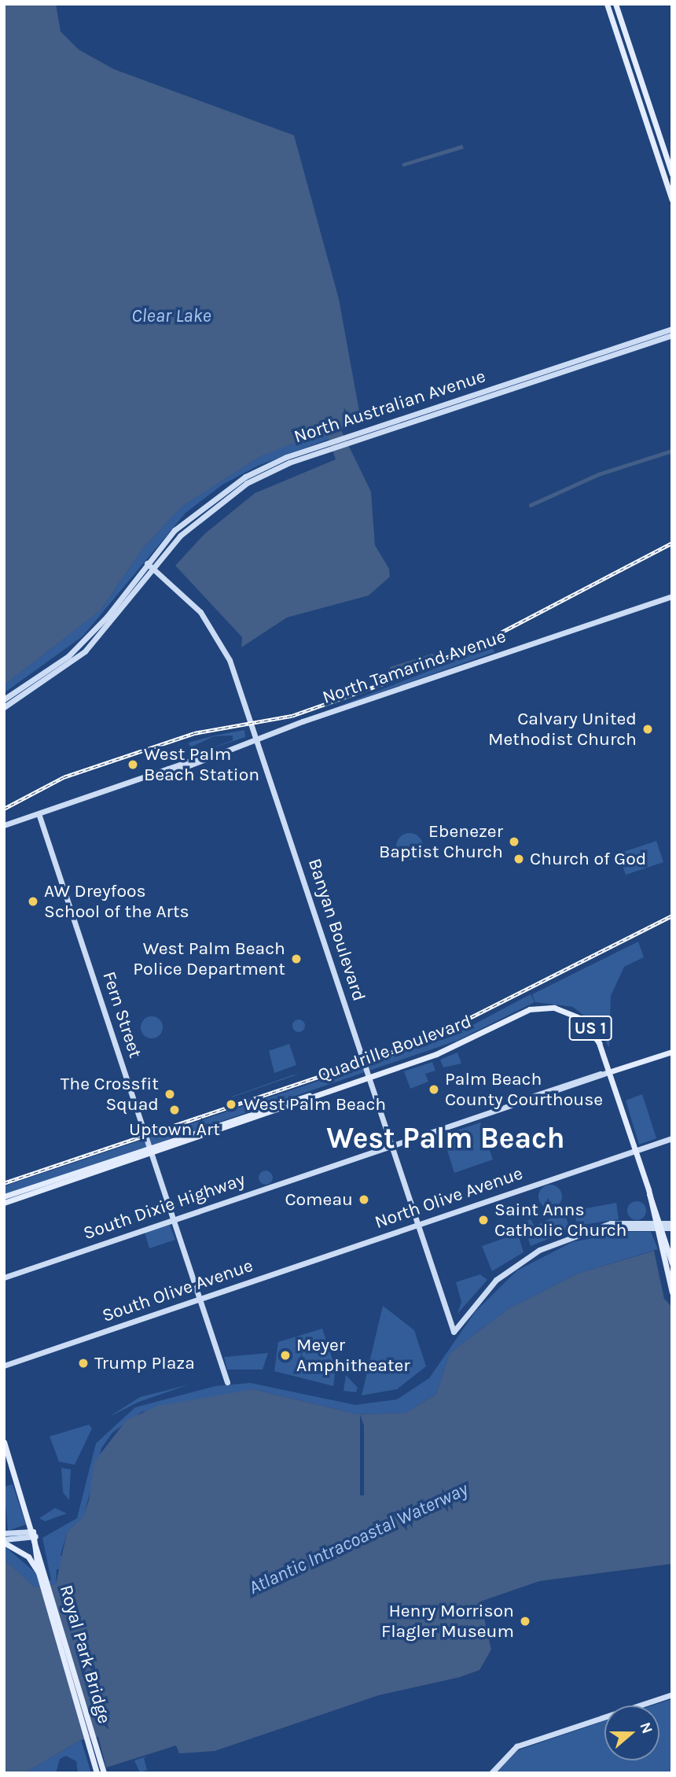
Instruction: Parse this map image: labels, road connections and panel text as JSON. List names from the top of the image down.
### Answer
{
  "streets": {
    "main road": ["US 1", "Quadrille Boulevard", "Royal Park Bridge"],
    "street": [
      "North Australian Avenue",
      "North Tamarind Avenue",
      "Banyan Boulevard",
      "Fern Street",
      "North Olive Avenue",
      "South Dixie Highway",
      "South Olive Avenue"
    ]
  },
  "crossings": [
    ["North Australian Avenue", "Banyan Boulevard"],
    ["North Tamarind Avenue", "Banyan Boulevard"],
    ["Banyan Boulevard", "Quadrille Boulevard"],
    ["Banyan Boulevard", "North Olive Avenue"],
    ["Banyan Boulevard", "South Dixie Highway"],
    ["Fern Street", "Quadrille Boulevard"],
    ["Fern Street", "South Dixie Highway"],
    ["Fern Street", "South Olive Avenue"],
    ["Quadrille Boulevard", "South Dixie Highway"],
    ["North Olive Avenue", "South Olive Avenue"]
  ],
  "districts": ["West Palm Beach"],
  "water": ["Clear Lake", "Atlantic Intracoastal Waterway"],
  "places": [
    "Calvary United Methodist Church",
    "West Palm Beach Station",
    "Ebenezer Baptist Church",
    "Church of God",
    "AW Dreyfoos School of the Arts",
    "West Palm Beach Police Department",
    "Palm Beach County Courthouse",
    "The Crossfit Squad",
    "West Palm Beach",
    "Uptown Art",
    "Comeau",
    "Saint Anns Catholic Church",
    "Meyer Amphitheater",
    "Trump Plaza",
    "Henry Morrison Flagler Museum"
  ],
  "north": "right"
}
